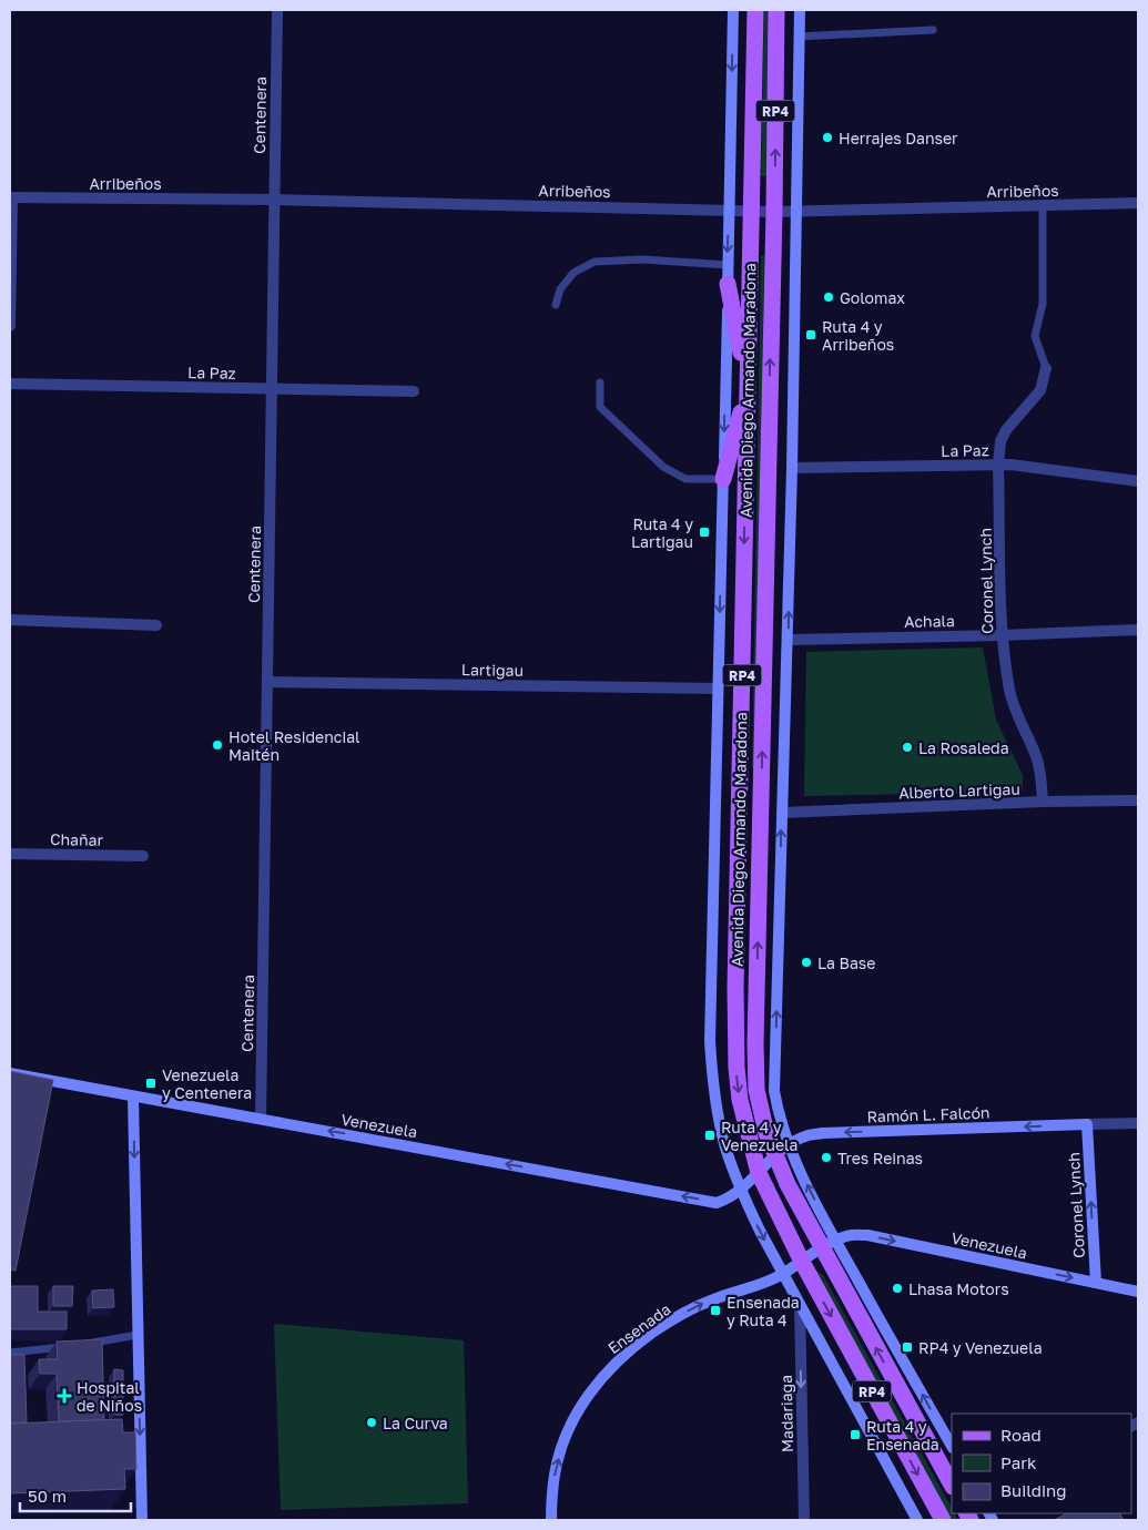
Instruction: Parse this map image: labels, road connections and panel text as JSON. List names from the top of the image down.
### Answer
{
  "streets": {
    "main road": ["RP4", "Avenida Diego Armando Maradona"],
    "street": [
      "Centenera",
      "Arribeños",
      "La Paz",
      "Coronel Lynch",
      "Achala",
      "Lartigau",
      "Alberto Lartigau",
      "Chañar",
      "Ramón L. Falcón",
      "Venezuela",
      "Ensenada",
      "Madariaga"
    ]
  },
  "crossings": [
    ["Centenera", "Arribeños"],
    ["Centenera", "La Paz"],
    ["Centenera", "Lartigau"],
    ["Centenera", "Venezuela"],
    ["Arribeños", "Avenida Diego Armando Maradona"],
    ["La Paz", "Avenida Diego Armando Maradona"],
    ["La Paz", "Coronel Lynch"],
    ["Avenida Diego Armando Maradona", "Achala"],
    ["Avenida Diego Armando Maradona", "Lartigau"],
    ["Avenida Diego Armando Maradona", "Alberto Lartigau"],
    ["Avenida Diego Armando Maradona", "Ramón L. Falcón"],
    ["Avenida Diego Armando Maradona", "Venezuela"],
    ["Avenida Diego Armando Maradona", "Ensenada"],
    ["Avenida Diego Armando Maradona", "Madariaga"],
    ["Coronel Lynch", "Achala"],
    ["Coronel Lynch", "Alberto Lartigau"],
    ["Coronel Lynch", "Ramón L. Falcón"],
    ["Coronel Lynch", "Venezuela"],
    ["Ramón L. Falcón", "Venezuela"],
    ["Venezuela", "Ensenada"]
  ],
  "one_way": ["Ramón L. Falcón", "Ensenada", "Madariaga"],
  "places": {
    "other": [
      "Herrajes Danser",
      "Golomax",
      "Hotel Residencial Maitén",
      "La Rosaleda",
      "La Base",
      "Tres Reinas",
      "Lhasa Motors",
      "La Curva"
    ],
    "transit": [
      "Ruta 4 y Arribeños",
      "Ruta 4 y Lartigau",
      "Venezuela y Centenera",
      "Ruta 4 y Venezuela",
      "Ensenada y Ruta 4",
      "RP4 y Venezuela",
      "Ruta 4 y Ensenada"
    ],
    "health": ["Hospital de Niños"]
  },
  "legend": ["Road", "Park", "Building"],
  "scale_bar": "50 m"
}
